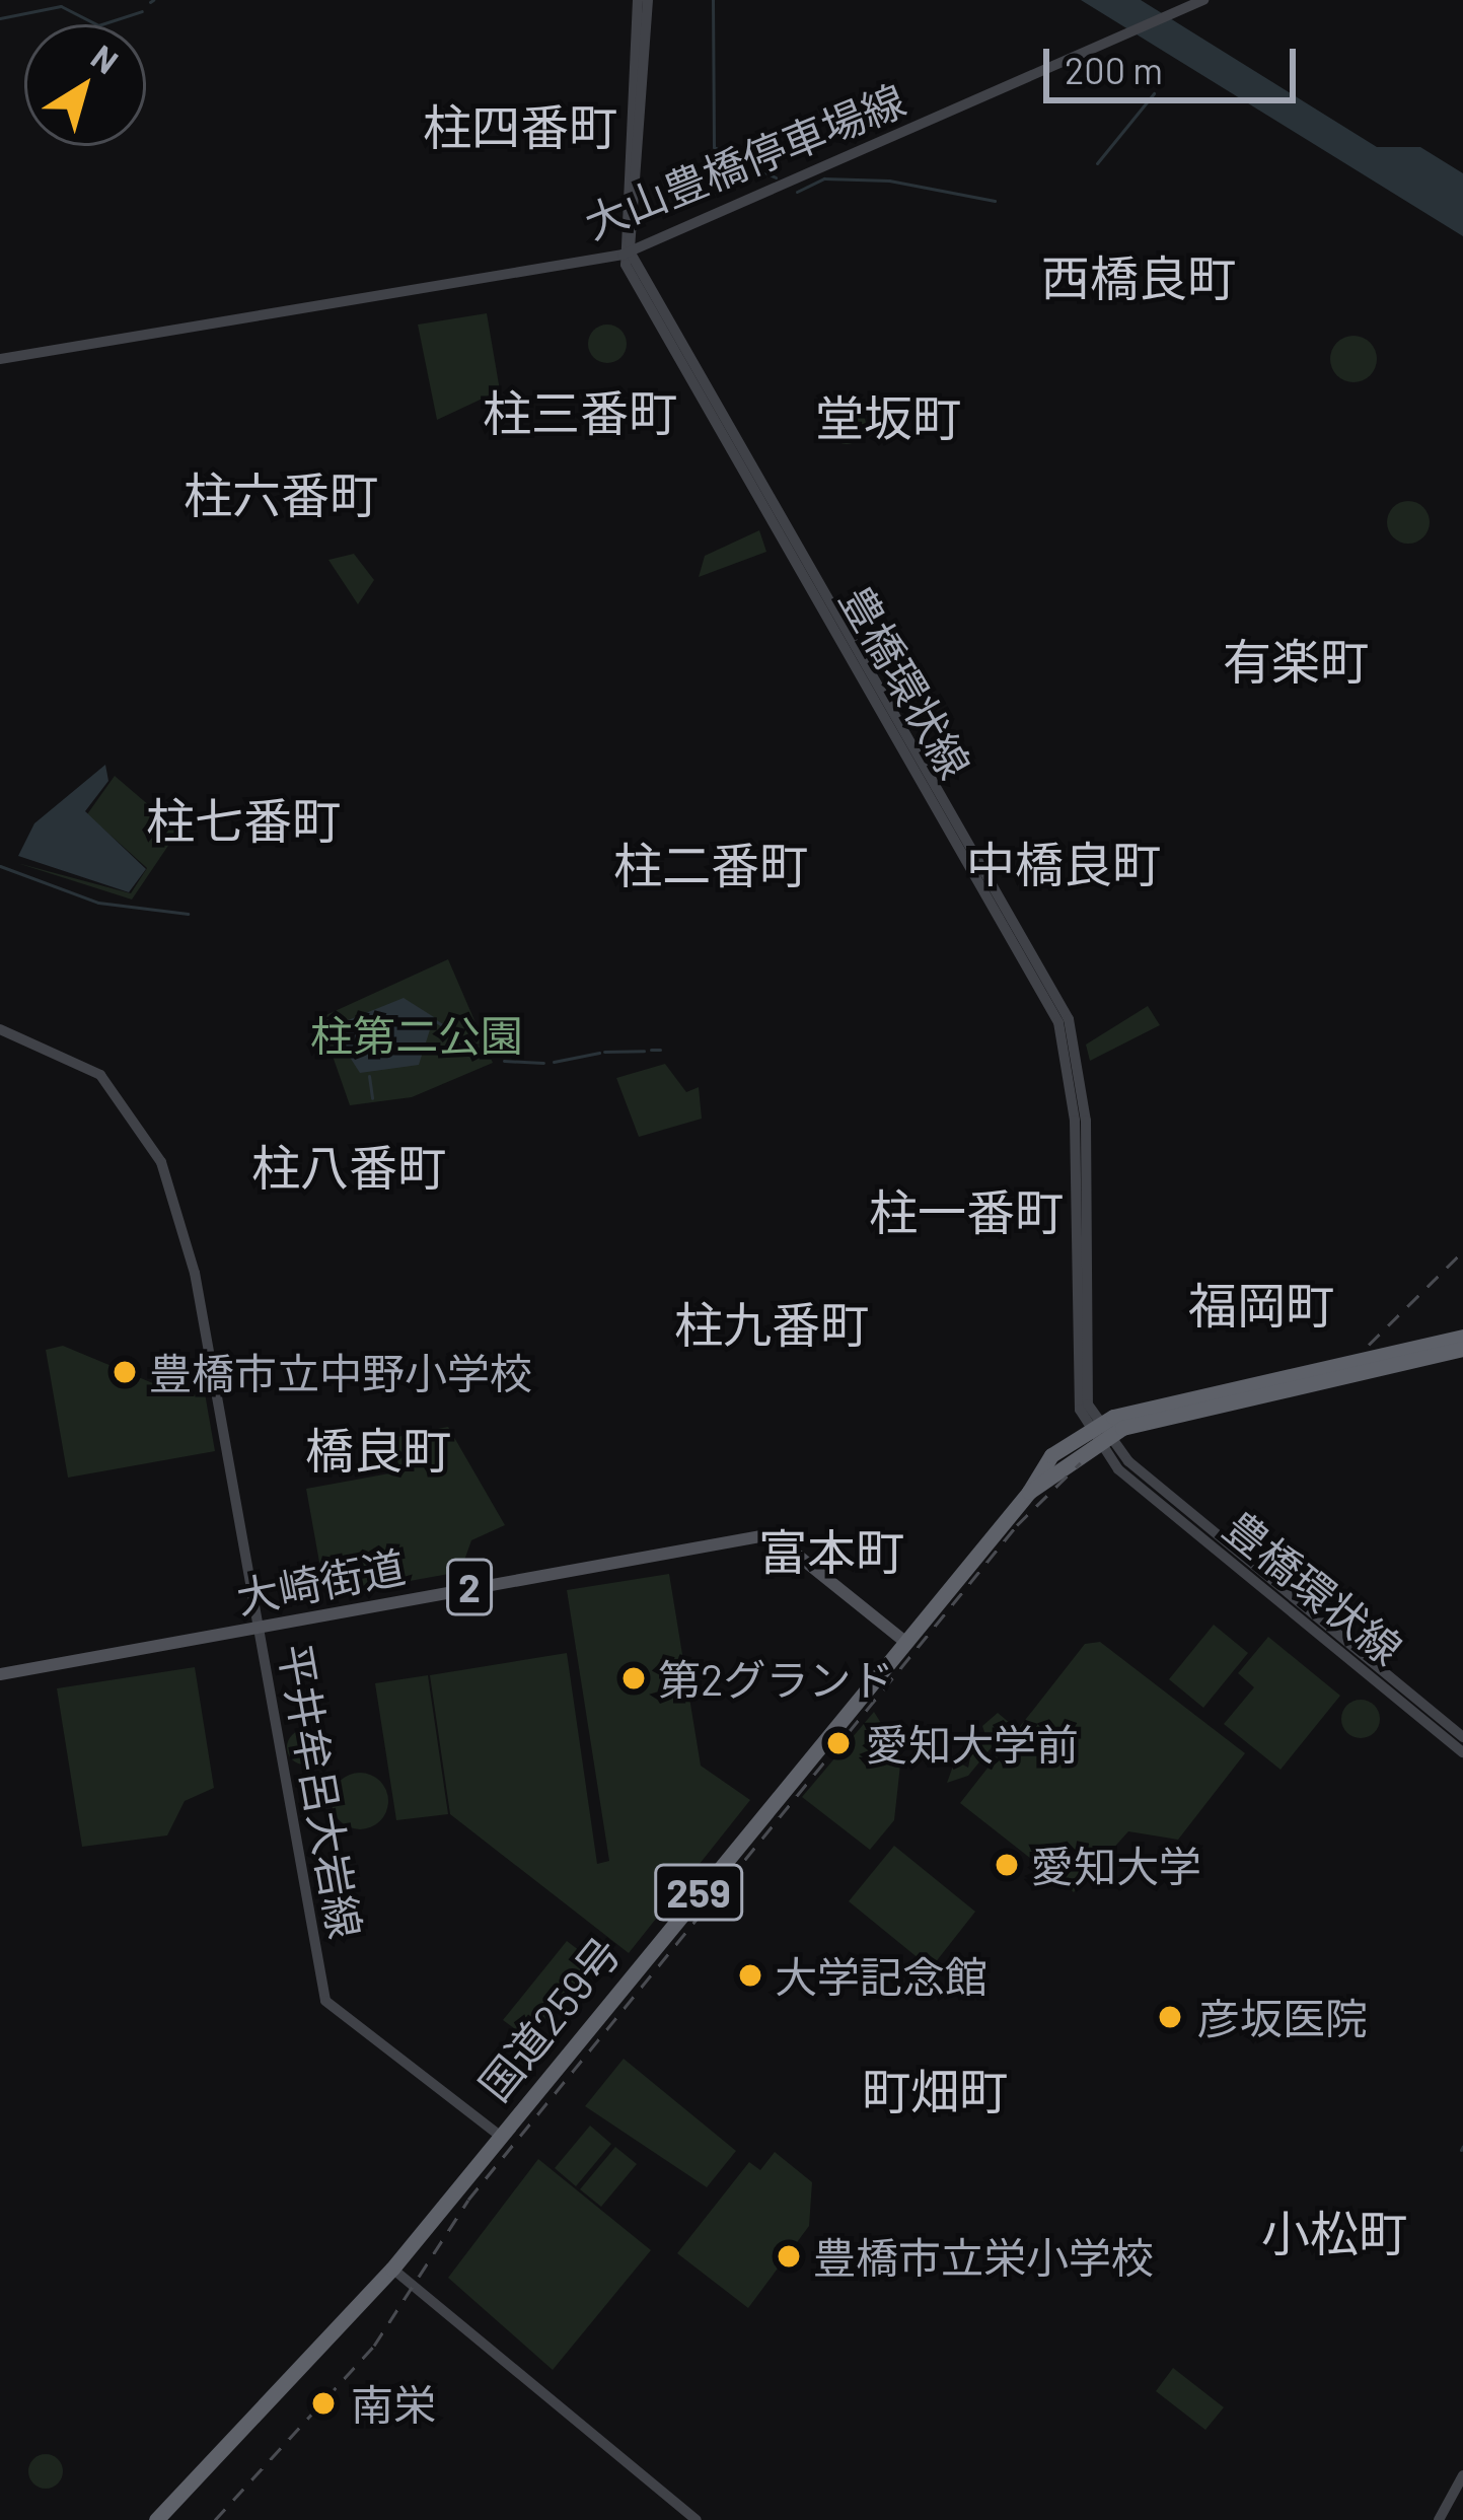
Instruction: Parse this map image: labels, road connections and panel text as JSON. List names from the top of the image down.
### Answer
{
  "streets": {
    "highway": ["259", "国道259号"],
    "main road": [
      "大山豊橋停車場線",
      "豊橋環状線",
      "大崎街道",
      "2",
      "平井牟呂大岩線"
    ]
  },
  "crossings": [
    ["大山豊橋停車場線", "豊橋環状線"],
    ["豊橋環状線", "国道259号"],
    ["大崎街道", "平井牟呂大岩線"],
    ["大崎街道", "国道259号"],
    ["平井牟呂大岩線", "国道259号"]
  ],
  "districts": [
    "柱四番町",
    "西橋良町",
    "柱三番町",
    "堂坂町",
    "柱六番町",
    "有楽町",
    "柱七番町",
    "中橋良町",
    "柱二番町",
    "柱八番町",
    "柱一番町",
    "福岡町",
    "柱九番町",
    "橋良町",
    "富本町",
    "町畑町",
    "小松町"
  ],
  "parks": ["柱第二公園"],
  "places": [
    "豊橋市立中野小学校",
    "第2グランド",
    "愛知大学前",
    "愛知大学",
    "大学記念館",
    "彦坂医院",
    "豊橋市立栄小学校",
    "南栄"
  ],
  "scale_bar": "200 m",
  "north": "top right"
}
